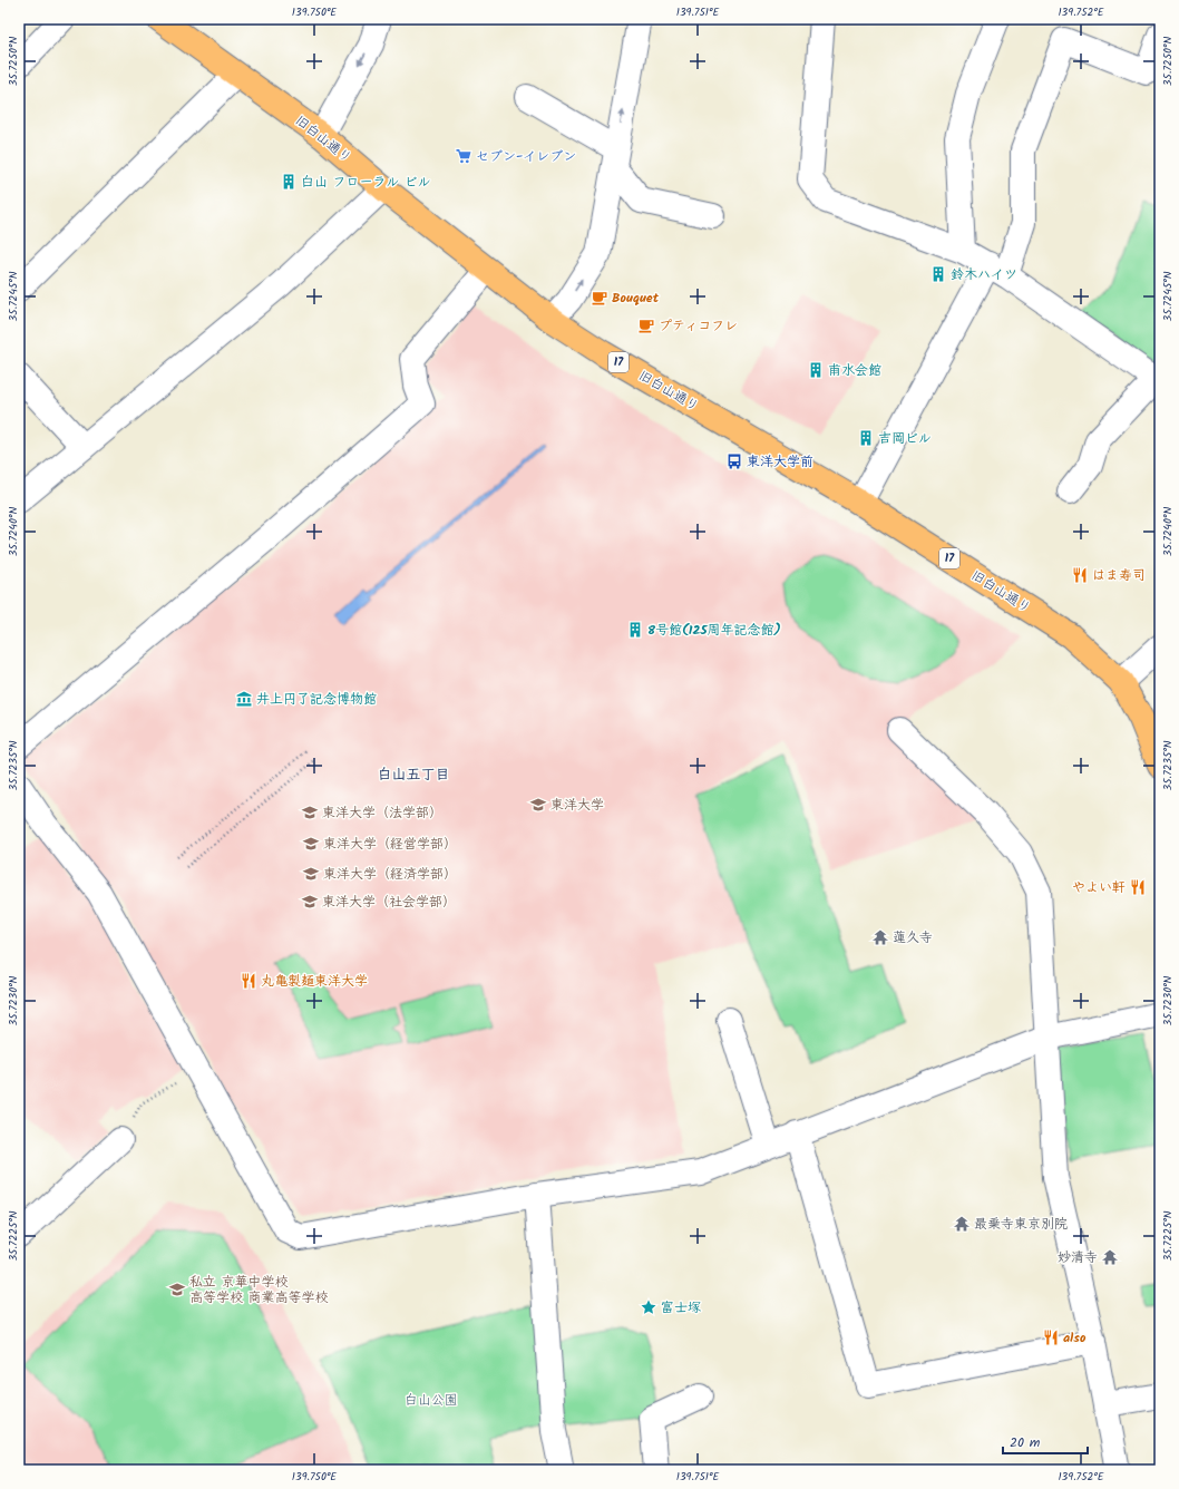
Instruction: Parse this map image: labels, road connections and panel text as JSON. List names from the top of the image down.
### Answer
{
  "streets": {
    "highway": ["旧白山通り", "17"]
  },
  "districts": ["白山五丁目"],
  "parks": ["白山公園"],
  "places": {
    "supermarket": ["セブン-イレブン"],
    "building": [
      "白山 フローラル ビル",
      "鈴木ハイツ",
      "甫水会館",
      "吉岡ビル",
      "8号館(125周年記念館)"
    ],
    "cafe": ["Bouquet", "プティコフレ"],
    "bus stop": ["東洋大学前"],
    "restaurant": [
      "はま寿司",
      "やよい軒",
      "丸亀製麺東洋大学",
      "also"
    ],
    "museum": ["井上円了記念博物館"],
    "school or university": [
      "東洋大学",
      "東洋大学（法学部）",
      "東洋大学（経営学部）",
      "東洋大学（経済学部）",
      "東洋大学（社会学部）",
      "私立 京華中学校 高等学校 商業高等学校"
    ],
    "temple": ["蓮久寺", "最乗寺東京別院", "妙清寺"],
    "place": ["富士塚"]
  },
  "scale_bar": "20 m",
  "coordinates": [
    "139.750°E",
    "139.751°E",
    "139.752°E",
    "35.7250°N",
    "35.7245°N",
    "35.7240°N",
    "35.7235°N",
    "35.7230°N",
    "35.7225°N"
  ]
}
